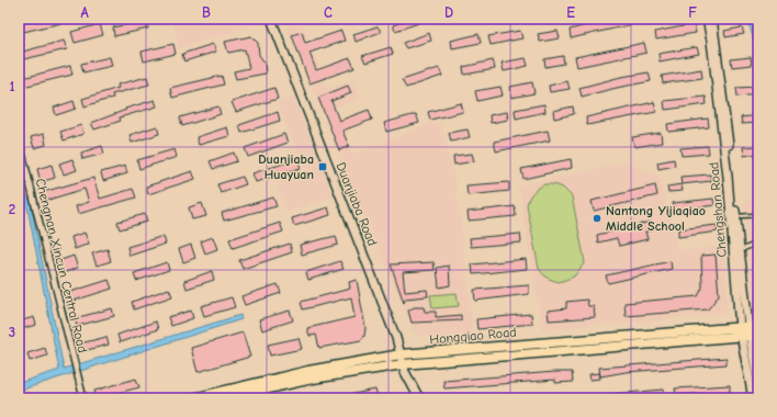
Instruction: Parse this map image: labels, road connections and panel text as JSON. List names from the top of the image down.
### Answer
{
  "streets": {
    "main road": ["Duanjiaba Road", "Chengshan Road", "Hongqiao Road"],
    "street": ["Chengnan Xincun Central Road"]
  },
  "crossings": [
    ["Duanjiaba Road", "Hongqiao Road"],
    ["Chengshan Road", "Hongqiao Road"]
  ],
  "places": {
    "transit": ["Duanjiaba Huayuan"],
    "other": ["Nantong Yijiaqiao Middle School"]
  },
  "grid": {
    "columns": [
      "A",
      "B",
      "C",
      "D",
      "E",
      "F"
    ],
    "rows": ["1", "2", "3"]
  }
}
